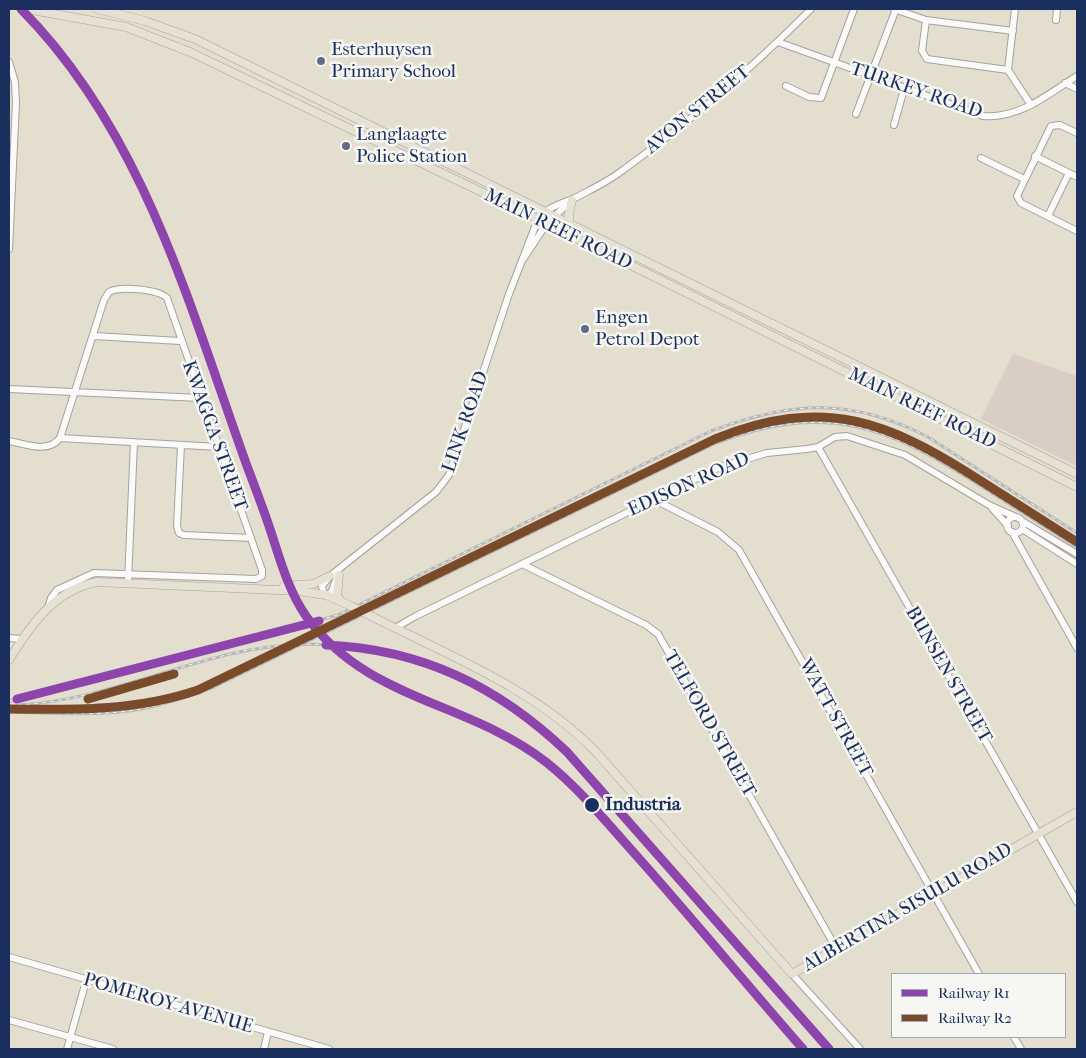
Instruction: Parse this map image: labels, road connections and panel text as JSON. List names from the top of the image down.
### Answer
{
  "streets": {
    "main road": ["MAIN REEF ROAD", "ALBERTINA SISULU ROAD"],
    "street": [
      "TURKEY ROAD",
      "AVON STREET",
      "LINK ROAD",
      "KWAGGA STREET",
      "EDISON ROAD",
      "BUNSEN STREET",
      "WATT STREET",
      "TELFORD STREET",
      "POMEROY AVENUE"
    ]
  },
  "crossings": [
    ["TURKEY ROAD", "AVON STREET"],
    ["AVON STREET", "MAIN REEF ROAD"],
    ["AVON STREET", "LINK ROAD"],
    ["MAIN REEF ROAD", "LINK ROAD"],
    ["KWAGGA STREET", "ALBERTINA SISULU ROAD"],
    ["EDISON ROAD", "BUNSEN STREET"],
    ["EDISON ROAD", "WATT STREET"],
    ["EDISON ROAD", "TELFORD STREET"],
    ["EDISON ROAD", "ALBERTINA SISULU ROAD"],
    ["BUNSEN STREET", "ALBERTINA SISULU ROAD"],
    ["WATT STREET", "ALBERTINA SISULU ROAD"],
    ["TELFORD STREET", "ALBERTINA SISULU ROAD"]
  ],
  "places": [
    "Esterhuysen Primary School",
    "Langlaagte Police Station",
    "Engen Petrol Depot",
    "Industria"
  ],
  "lines": ["rail line R1", "rail line R2"],
  "legend": ["Railway R1", "Railway R2"]
}
